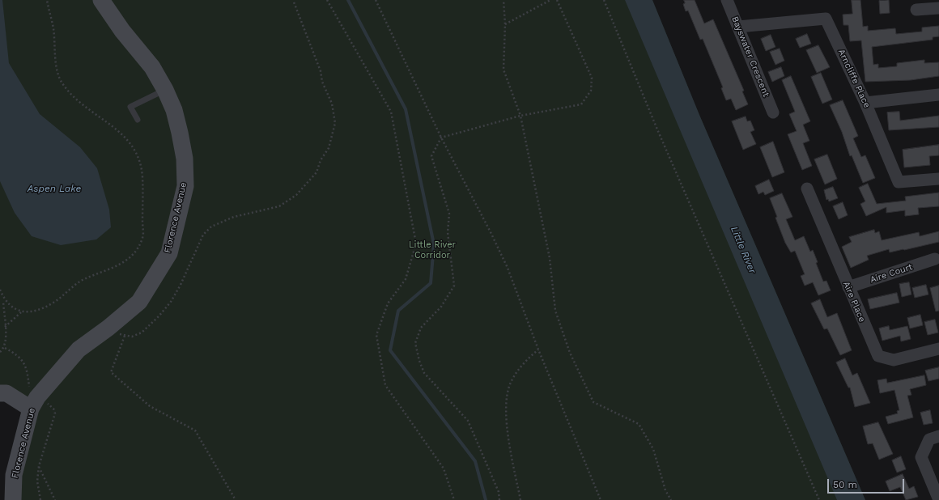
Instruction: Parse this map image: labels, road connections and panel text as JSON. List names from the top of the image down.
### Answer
{
  "streets": {
    "street": [
      "Bayswater Crescent",
      "Arncliffe Place",
      "Florence Avenue",
      "Aire Court",
      "Aire Place"
    ]
  },
  "crossings": [
    ["Bayswater Crescent", "Arncliffe Place"],
    ["Aire Court", "Aire Place"]
  ],
  "water": ["Aspen Lake", "Little River"],
  "parks": ["Little River Corridor"],
  "scale_bar": "50 m"
}
